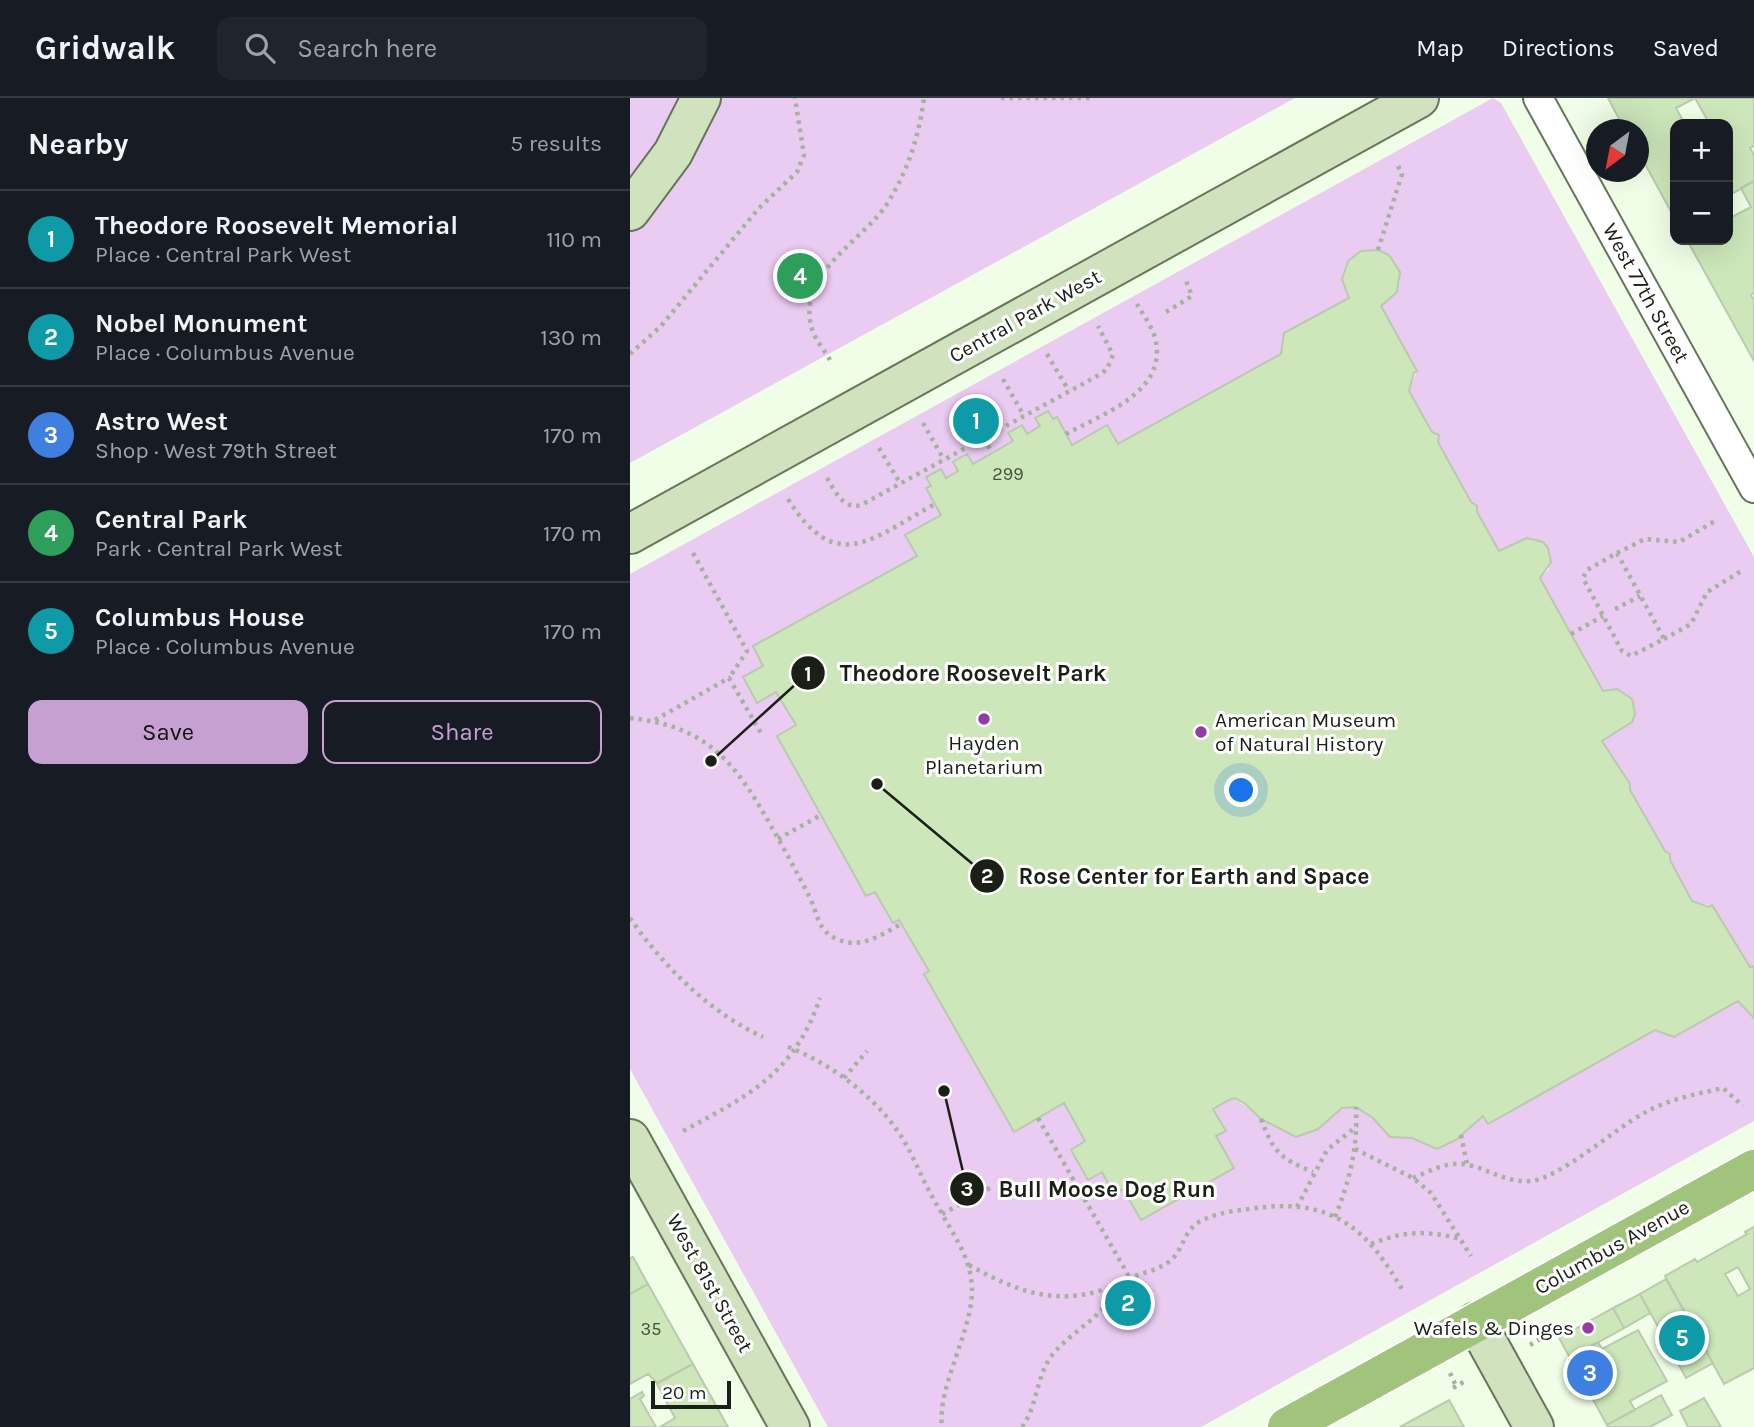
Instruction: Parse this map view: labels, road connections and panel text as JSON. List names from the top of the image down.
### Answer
{
  "streets": {
    "main road": ["Central Park West", "Columbus Avenue", "West 81st Street"],
    "street": ["West 77th Street"]
  },
  "places": [
    "Hayden Planetarium",
    "American Museum of Natural History",
    "Theodore Roosevelt Park",
    "Rose Center for Earth and Space",
    "Bull Moose Dog Run",
    "Wafels & Dinges"
  ],
  "house_numbers": ["299", "35"],
  "scale_bar": "20 m",
  "north": "bottom left",
  "page": {
    "header": "Gridwalk",
    "search": "Search here",
    "nav": ["Map", "Directions", "Saved"],
    "heading": ["Nearby", "5 results"],
    "map_buttons": ["+", "−"],
    "list": [
      {
        "mark": "1",
        "name": "Theodore Roosevelt Memorial",
        "note": "Place · Central Park West",
        "value": "110 m"
      },
      {
        "mark": "2",
        "name": "Nobel Monument",
        "note": "Place · Columbus Avenue",
        "value": "130 m"
      },
      {
        "mark": "3",
        "name": "Astro West",
        "note": "Shop · West 79th Street",
        "value": "170 m"
      },
      {
        "mark": "4",
        "name": "Central Park",
        "note": "Park · Central Park West",
        "value": "170 m"
      },
      {
        "mark": "5",
        "name": "Columbus House",
        "note": "Place · Columbus Avenue",
        "value": "170 m"
      }
    ],
    "pins": [
      "4",
      "1",
      "2",
      "5",
      "3"
    ],
    "buttons": ["Save", "Share"],
    "scale": "20 m"
  }
}
